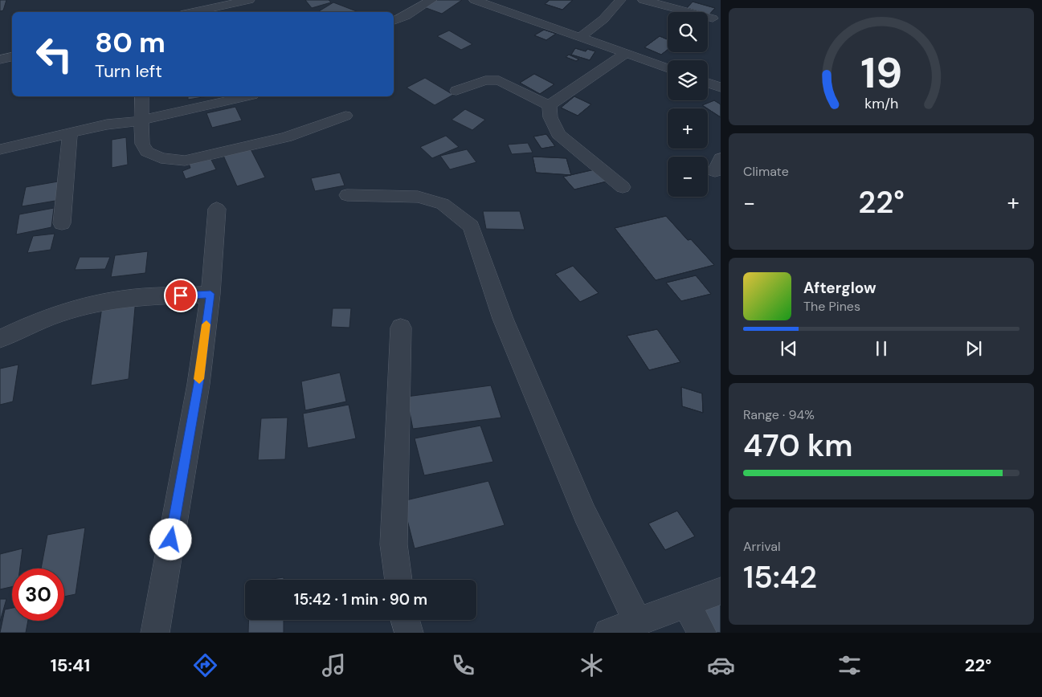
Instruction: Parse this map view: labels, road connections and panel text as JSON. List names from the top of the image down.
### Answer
{
  "page": {
    "map_buttons": ["+", "−"],
    "turn": ["80 m", "Turn left"],
    "tile": [
      "Climate",
      ["Range · 94%", "470 km"],
      ["Arrival", "15:42"]
    ],
    "heat": ["−", "22°", "+"],
    "song": ["Afterglow", "The Pines"],
    "limit": "30",
    "trip": "15:42 · 1 min · 90 m",
    "tabs": ["15:41", "22°"],
    "gauge": ["19", "km/h"]
  }
}
